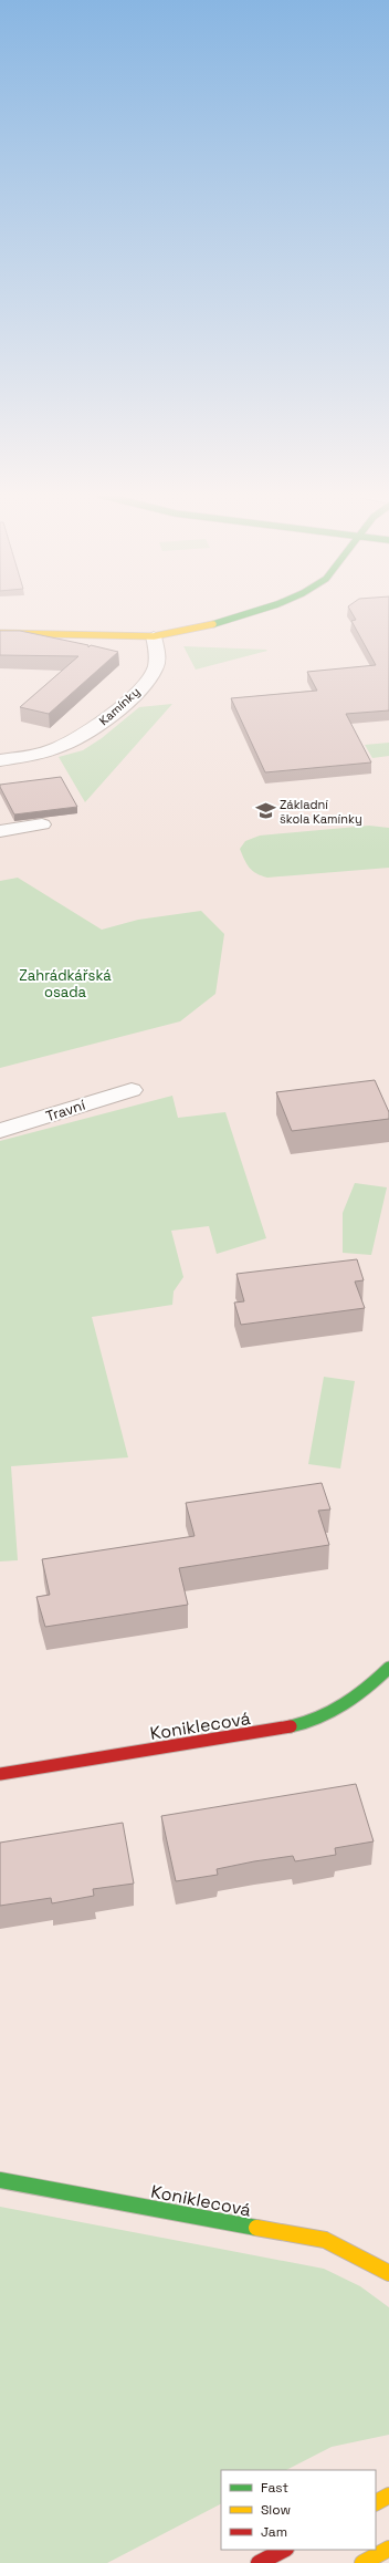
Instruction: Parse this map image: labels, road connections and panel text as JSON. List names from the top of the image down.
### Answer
{
  "streets": {
    "street": ["Kamínky", "Travní", "Koniklecová"]
  },
  "parks": ["Zahrádkářská osada"],
  "places": {
    "school or university": ["Základní škola Kamínky"]
  },
  "legend": ["Fast", "Slow", "Jam"]
}
